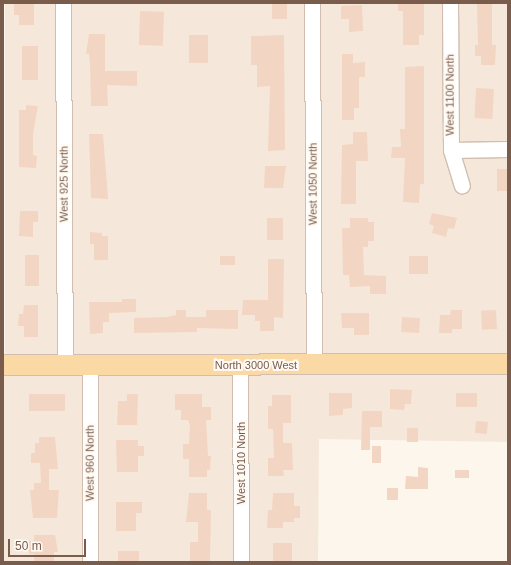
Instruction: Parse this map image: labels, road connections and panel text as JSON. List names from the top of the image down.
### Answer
{
  "streets": {
    "main road": ["North 3000 West"],
    "street": [
      "West 1100 North",
      "West 925 North",
      "West 1050 North",
      "West 960 North",
      "West 1010 North"
    ]
  },
  "crossings": [
    ["West 925 North", "North 3000 West"],
    ["West 1050 North", "North 3000 West"],
    ["North 3000 West", "West 960 North"],
    ["North 3000 West", "West 1010 North"]
  ],
  "scale_bar": "50 m"
}
